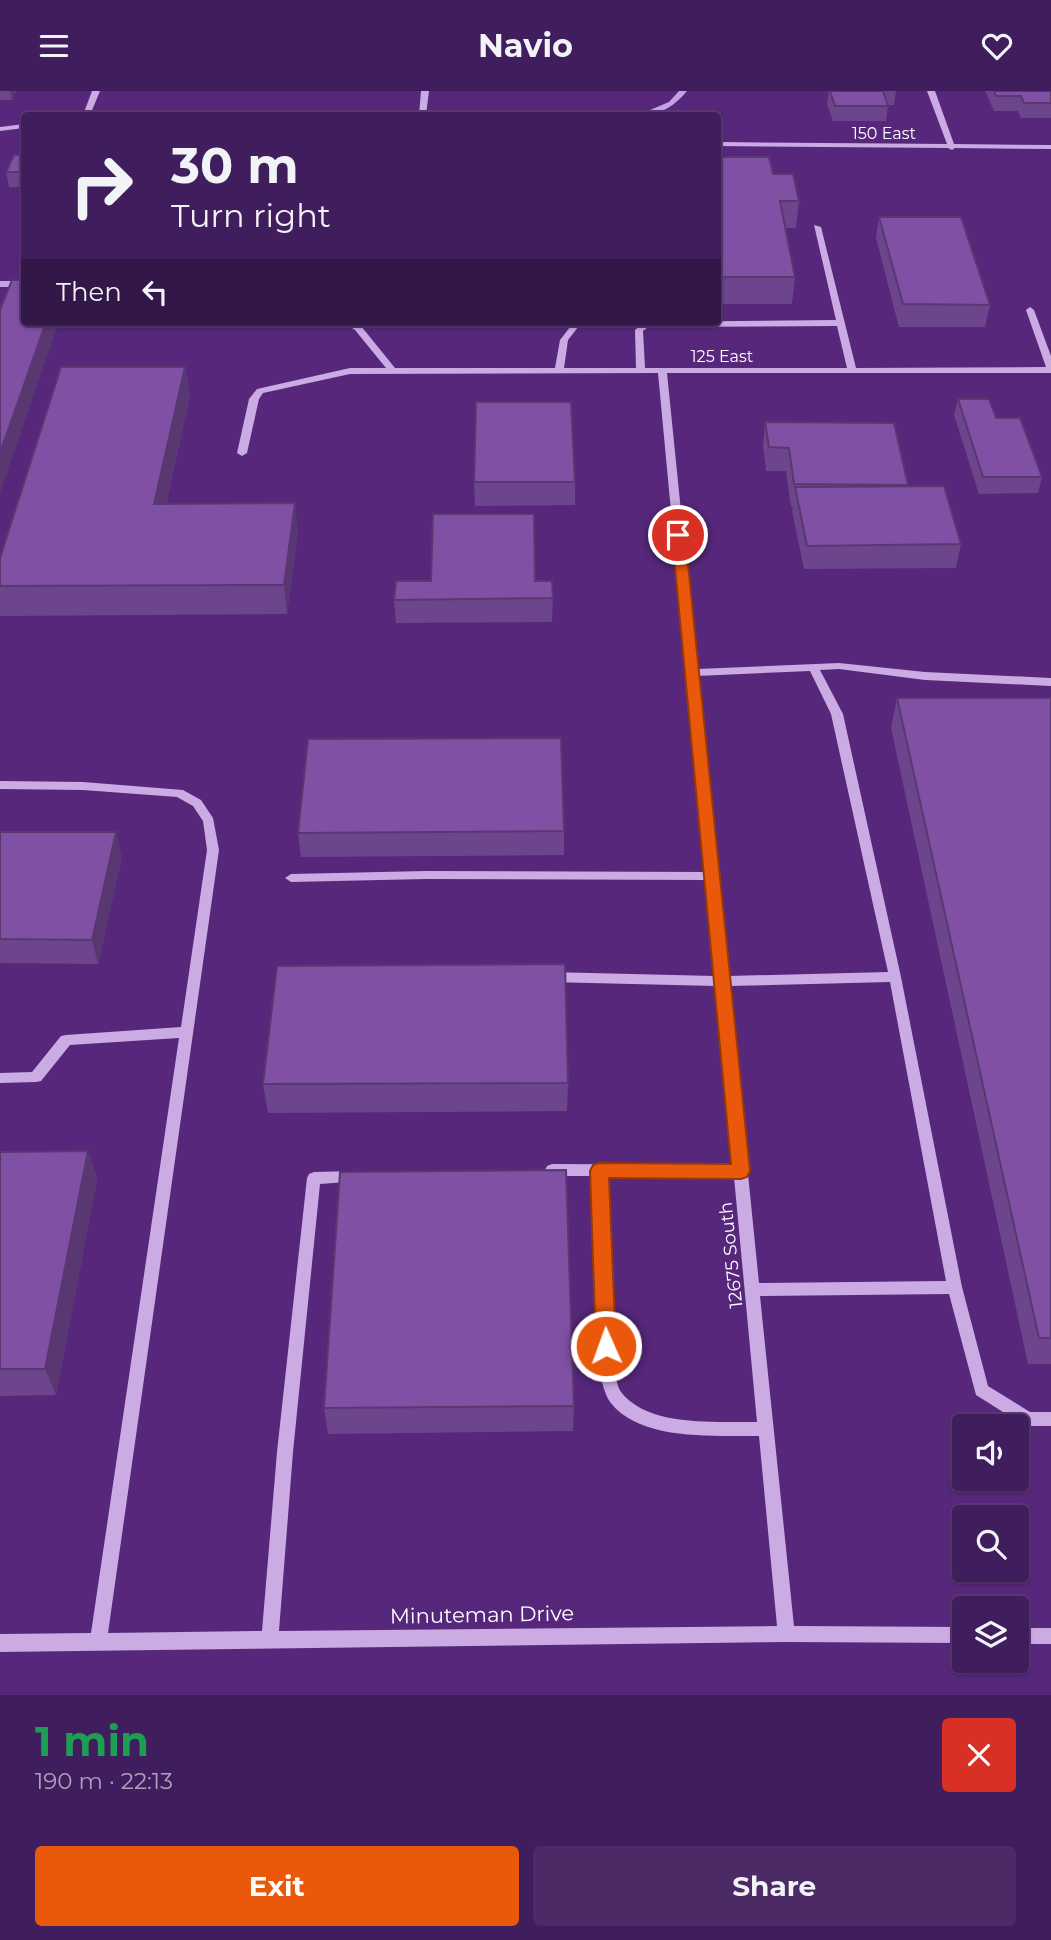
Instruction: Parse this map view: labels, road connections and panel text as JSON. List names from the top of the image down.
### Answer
{
  "streets": {
    "street": [
      "150 East",
      "125 East",
      "12675 South",
      "Minuteman Drive"
    ]
  },
  "crossings": [
    ["125 East", "12675 South"],
    ["12675 South", "Minuteman Drive"]
  ],
  "page": {
    "header": "Navio",
    "turn": ["30 m", "Turn right"],
    "then": "Then",
    "heading": ["1 min", "190 m · 22:13"],
    "buttons": ["Exit", "Share"]
  }
}
